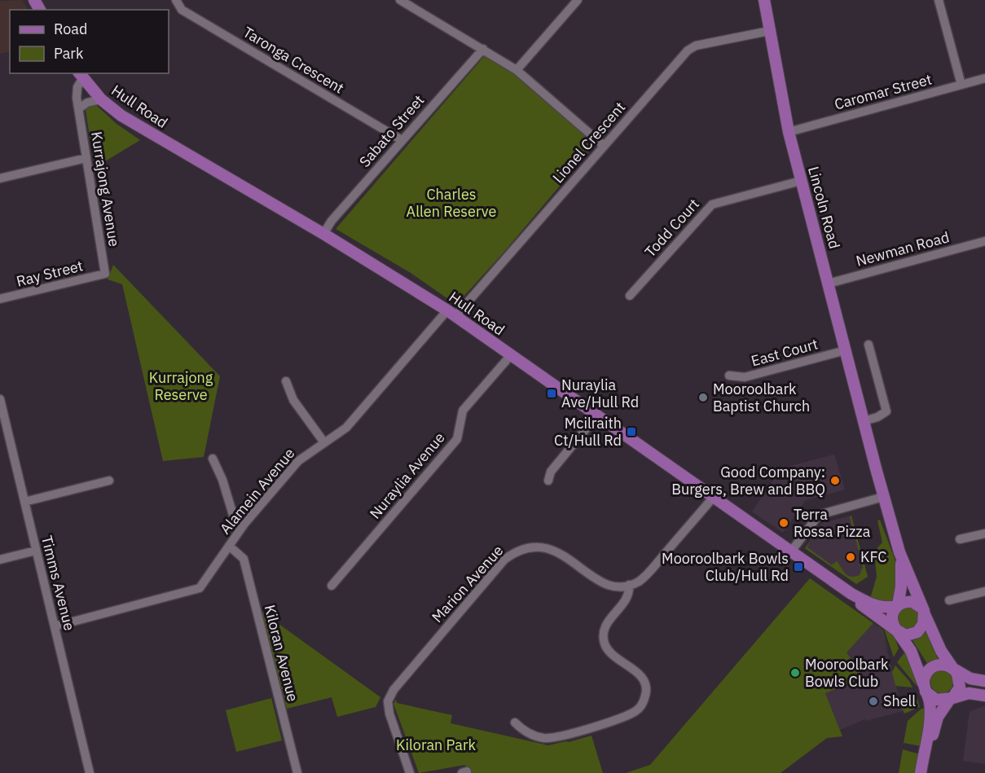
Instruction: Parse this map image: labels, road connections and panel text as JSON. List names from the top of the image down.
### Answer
{
  "streets": {
    "main road": ["Hull Road", "Lincoln Road"],
    "street": [
      "Taronga Crescent",
      "Caromar Street",
      "Sabato Street",
      "Lionel Crescent",
      "Kurrajong Avenue",
      "Todd Court",
      "Newman Road",
      "Ray Street",
      "East Court",
      "Nuraylia Avenue",
      "Alamein Avenue",
      "Timms Avenue",
      "Marion Avenue",
      "Kiloran Avenue"
    ]
  },
  "crossings": [
    ["Taronga Crescent", "Sabato Street"],
    ["Caromar Street", "Lincoln Road"],
    ["Hull Road", "Sabato Street"],
    ["Hull Road", "Lionel Crescent"],
    ["Hull Road", "Kurrajong Avenue"],
    ["Hull Road", "Lincoln Road"],
    ["Hull Road", "Nuraylia Avenue"],
    ["Hull Road", "Alamein Avenue"],
    ["Lionel Crescent", "Lincoln Road"],
    ["Lionel Crescent", "Alamein Avenue"],
    ["Kurrajong Avenue", "Ray Street"],
    ["Lincoln Road", "Todd Court"],
    ["Lincoln Road", "Newman Road"],
    ["Lincoln Road", "East Court"],
    ["Alamein Avenue", "Timms Avenue"],
    ["Alamein Avenue", "Kiloran Avenue"]
  ],
  "parks": ["Charles Allen Reserve", "Kurrajong Reserve", "Kiloran Park"],
  "places": {
    "transit": ["Nuraylia Ave/Hull Rd", "Mcilraith Ct/Hull Rd", "Mooroolbark Bowls Club/Hull Rd"],
    "other": [
      "Mooroolbark Baptist Church",
      "Good Company: Burgers, Brew and BBQ",
      "Terra Rossa Pizza",
      "KFC",
      "Mooroolbark Bowls Club",
      "Shell"
    ]
  },
  "legend": ["Road", "Park"]
}
